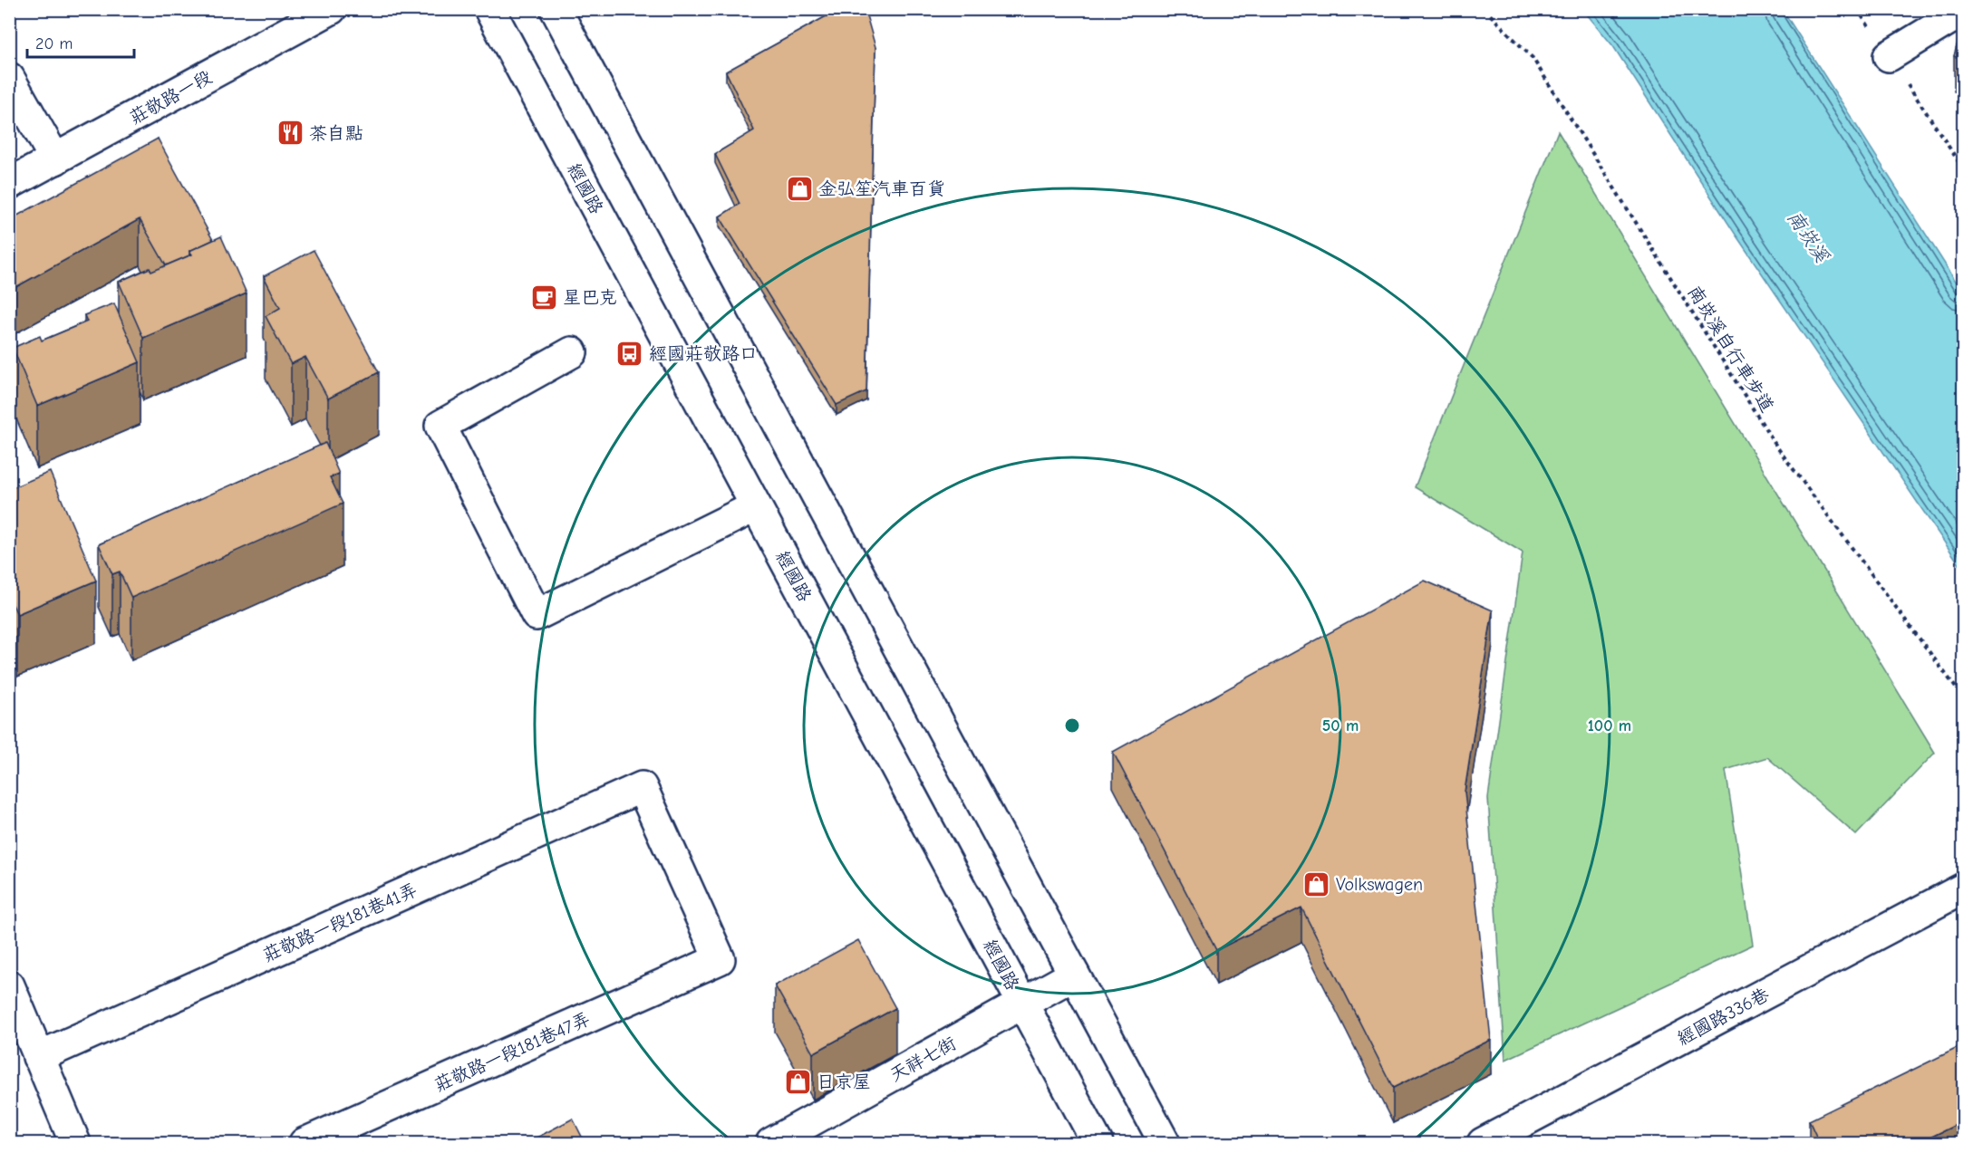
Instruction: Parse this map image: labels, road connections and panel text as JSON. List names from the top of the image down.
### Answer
{
  "streets": {
    "street": [
      "莊敬路一段",
      "經國路",
      "莊敬路一段181巷41弄",
      "經國路336巷",
      "莊敬路一段181巷47弄",
      "天祥七街"
    ],
    "path": ["南崁溪自行車步道"]
  },
  "crossings": [
    ["經國路", "天祥七街"],
    ["莊敬路一段181巷41弄", "莊敬路一段181巷47弄"]
  ],
  "water": ["南崁溪"],
  "places": {
    "restaurant": ["茶自點"],
    "shop": ["金弘笙汽車百貨", "Volkswagen", "日京屋"],
    "cafe": ["星巴克"],
    "bus stop": ["經國莊敬路口"]
  },
  "scale_bar": "20 m",
  "rings": ["50 m", "100 m"]
}
